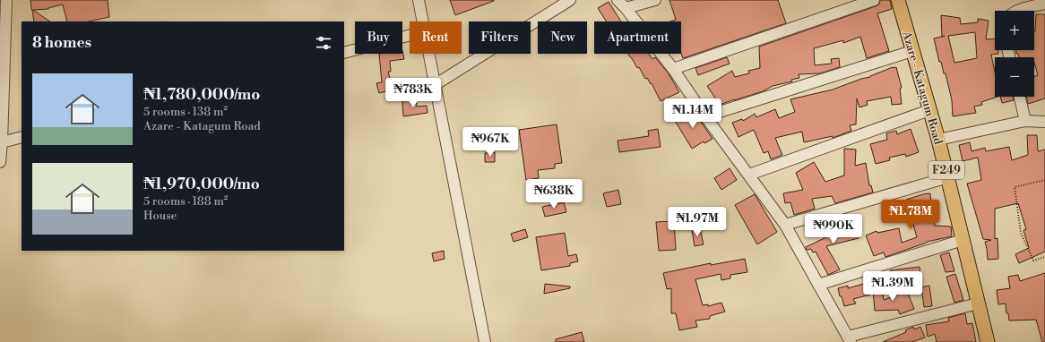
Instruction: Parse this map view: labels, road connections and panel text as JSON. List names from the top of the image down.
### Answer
{
  "streets": {
    "main road": ["Azare - Katagum Road", "F249"]
  },
  "page": {
    "map_buttons": ["+", "−"],
    "chip": [
      "Buy",
      "Rent",
      "Filters",
      "New",
      "Apartment"
    ],
    "heading": "8 homes",
    "list": [
      {
        "name": "₦1,780,000/mo",
        "note": "5 rooms · 138 m² · Azare - Katagum Road"
      },
      {
        "name": "₦1,970,000/mo",
        "note": "5 rooms · 188 m² · House"
      }
    ],
    "price": [
      "₦783K",
      "₦1.14M",
      "₦967K",
      "₦638K",
      "₦1.78M",
      "₦1.97M",
      "₦990K",
      "₦1.39M"
    ]
  }
}
